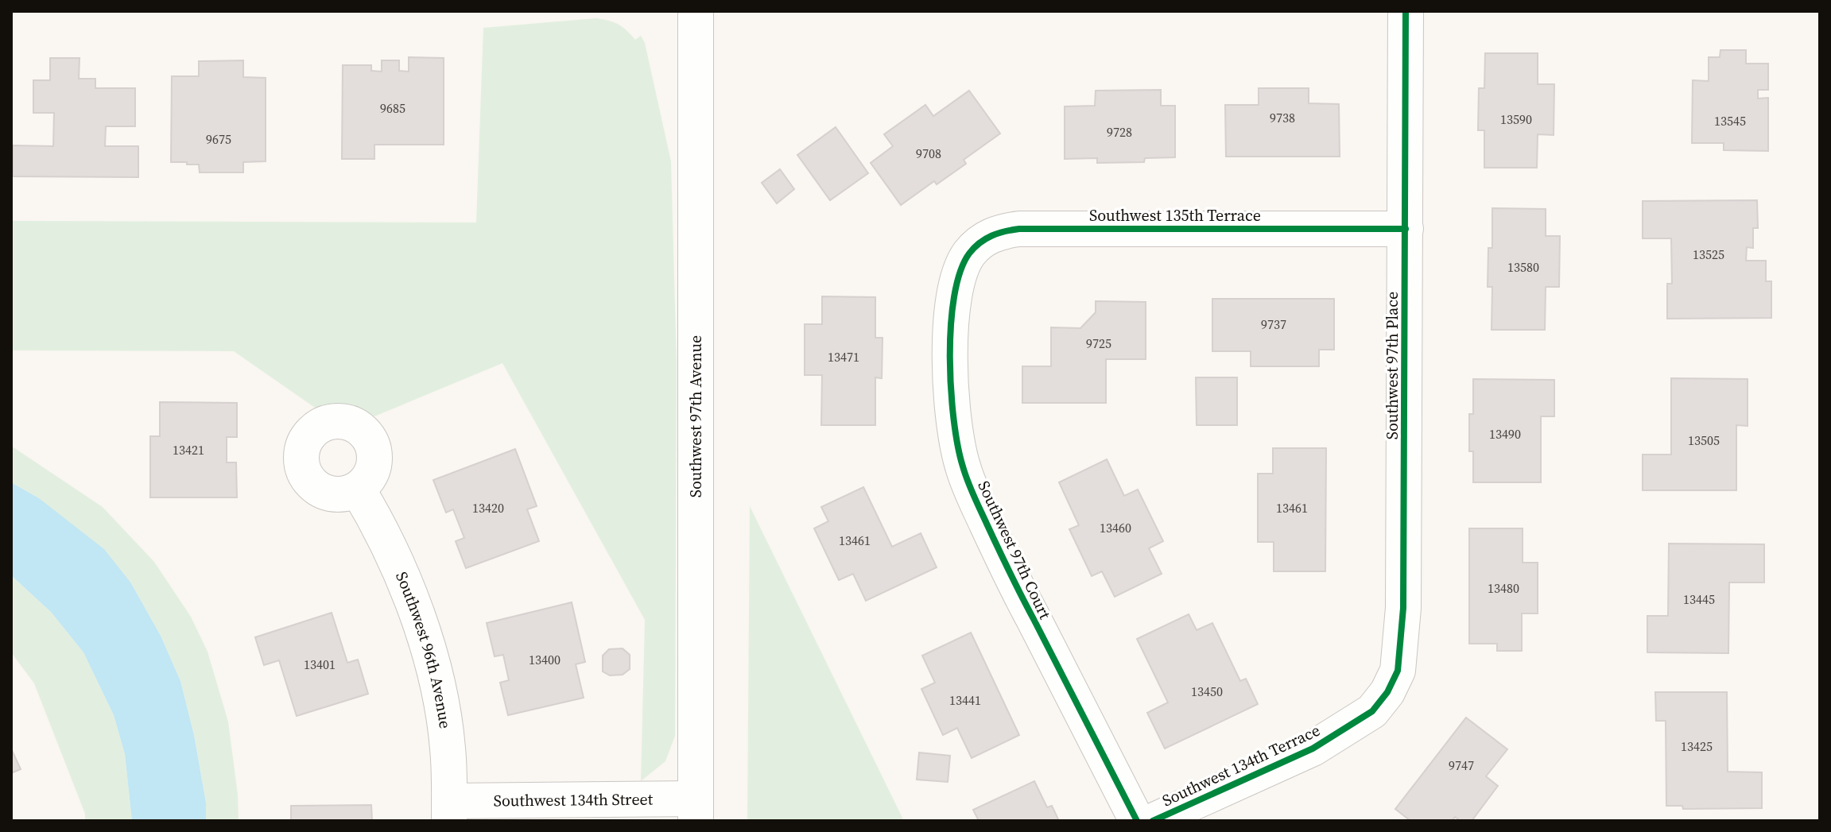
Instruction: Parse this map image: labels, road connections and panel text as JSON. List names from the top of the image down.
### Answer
{
  "streets": {
    "street": [
      "Southwest 135th Terrace",
      "Southwest 97th Place",
      "Southwest 97th Avenue",
      "Southwest 97th Court",
      "Southwest 96th Avenue",
      "Southwest 134th Terrace",
      "Southwest 134th Street"
    ]
  },
  "crossings": [
    ["Southwest 135th Terrace", "Southwest 97th Place"],
    ["Southwest 135th Terrace", "Southwest 97th Court"],
    ["Southwest 97th Place", "Southwest 134th Terrace"],
    ["Southwest 97th Avenue", "Southwest 134th Street"],
    ["Southwest 96th Avenue", "Southwest 134th Street"]
  ],
  "house_numbers": [
    "9685",
    "9738",
    "13590",
    "13545",
    "9728",
    "9675",
    "9708",
    "13525",
    "13580",
    "9737",
    "9725",
    "13471",
    "13490",
    "13505",
    "13421",
    "13420",
    "13461",
    "13460",
    "13461",
    "13480",
    "13445",
    "13400",
    "13401",
    "13450",
    "13441",
    "13425",
    "9747"
  ]
}
